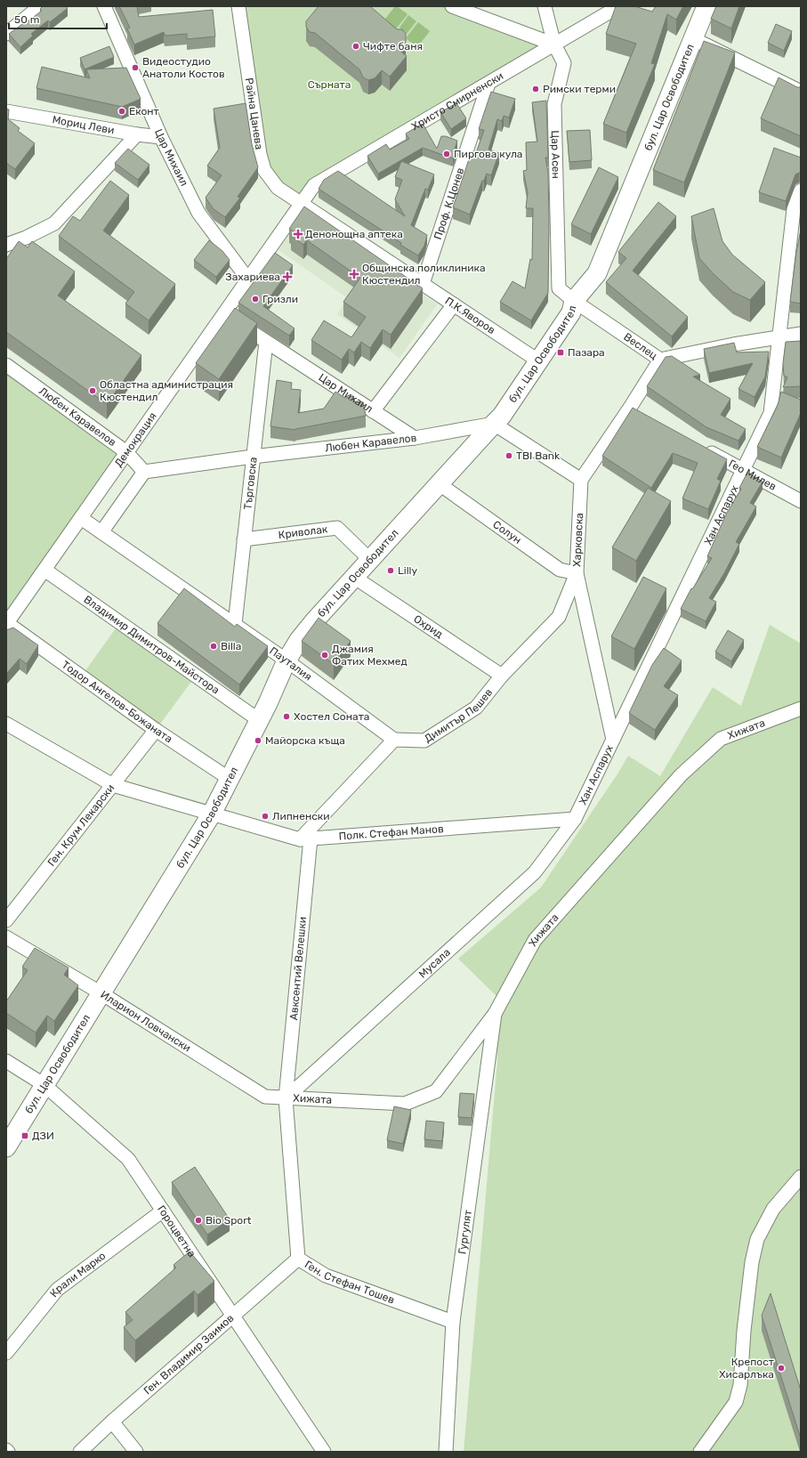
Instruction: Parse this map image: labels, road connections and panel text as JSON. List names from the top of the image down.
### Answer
{
  "streets": {
    "main road": ["бул. Цар Освободител"],
    "street": [
      "Христо Смирненски",
      "Райна Цанева",
      "Мориц Леви",
      "Цар Асен",
      "Цар Михаил",
      "Проф. К.Цонев",
      "П.К.Яворов",
      "Веслец",
      "Любен Kаравелов",
      "Демокрация",
      "Гео Милев",
      "Търговска",
      "Хан Аспарух",
      "Криволак",
      "Солун",
      "Харковска",
      "Охрид",
      "Владимир Димитров-Майстора",
      "Пауталия",
      "Тодор Ангелов-Божаната",
      "Димитър Пешев",
      "Хижата",
      "Ген. Крум Лекарски",
      "Полк. Стефан Манов",
      "Мусала",
      "Авксентий Велешки",
      "Иларион Ловчански",
      "Гороцветна",
      "Гургулят",
      "Крали Марко",
      "Ген. Стефан Тошев",
      "Ген. Владимир Заимов"
    ]
  },
  "crossings": [
    ["бул. Цар Освободител", "Цар Асен"],
    ["бул. Цар Освободител", "Веслец"],
    ["бул. Цар Освободител", "Любен Kаравелов"],
    ["бул. Цар Освободител", "Криволак"],
    ["бул. Цар Освободител", "Солун"],
    ["бул. Цар Освободител", "Охрид"],
    ["бул. Цар Освободител", "Владимир Димитров-Майстора"],
    ["бул. Цар Освободител", "Пауталия"],
    ["бул. Цар Освободител", "Тодор Ангелов-Божаната"],
    ["бул. Цар Освободител", "Полк. Стефан Манов"],
    ["бул. Цар Освободител", "Иларион Ловчански"],
    ["бул. Цар Освободител", "Гороцветна"],
    ["Христо Смирненски", "Райна Цанева"],
    ["Христо Смирненски", "Цар Асен"],
    ["Христо Смирненски", "Проф. К.Цонев"],
    ["Христо Смирненски", "П.К.Яворов"],
    ["Христо Смирненски", "Демокрация"],
    ["Райна Цанева", "П.К.Яворов"],
    ["Райна Цанева", "Демокрация"],
    ["Мориц Леви", "Цар Михаил"],
    ["Цар Асен", "Веслец"],
    ["Цар Михаил", "Любен Kаравелов"],
    ["Цар Михаил", "Демокрация"],
    ["Цар Михаил", "Търговска"],
    ["Проф. К.Цонев", "П.К.Яворов"],
    ["П.К.Яворов", "Демокрация"],
    ["Веслец", "Хан Аспарух"],
    ["Любен Kаравелов", "Демокрация"],
    ["Любен Kаравелов", "Търговска"],
    ["Демокрация", "Владимир Димитров-Майстора"],
    ["Демокрация", "Пауталия"],
    ["Демокрация", "Тодор Ангелов-Божаната"],
    ["Гео Милев", "Хан Аспарух"],
    ["Търговска", "Криволак"],
    ["Търговска", "Пауталия"],
    ["Хан Аспарух", "Харковска"],
    ["Хан Аспарух", "Полк. Стефан Манов"],
    ["Хан Аспарух", "Мусала"],
    ["Солун", "Харковска"],
    ["Солун", "Димитър Пешев"],
    ["Харковска", "Димитър Пешев"],
    ["Охрид", "Димитър Пешев"],
    ["Пауталия", "Димитър Пешев"],
    ["Тодор Ангелов-Божаната", "Ген. Крум Лекарски"],
    ["Хижата", "Мусала"],
    ["Хижата", "Авксентий Велешки"],
    ["Хижата", "Иларион Ловчански"],
    ["Хижата", "Гургулят"],
    ["Хижата", "Ген. Стефан Тошев"],
    ["Ген. Крум Лекарски", "Полк. Стефан Манов"],
    ["Полк. Стефан Манов", "Мусала"],
    ["Полк. Стефан Манов", "Авксентий Велешки"],
    ["Мусала", "Авксентий Велешки"],
    ["Мусала", "Иларион Ловчански"],
    ["Мусала", "Ген. Стефан Тошев"],
    ["Авксентий Велешки", "Иларион Ловчански"],
    ["Авксентий Велешки", "Ген. Стефан Тошев"],
    ["Иларион Ловчански", "Ген. Стефан Тошев"],
    ["Гороцветна", "Крали Марко"],
    ["Гороцветна", "Ген. Владимир Заимов"],
    ["Гургулят", "Ген. Стефан Тошев"],
    ["Ген. Стефан Тошев", "Ген. Владимир Заимов"]
  ],
  "parks": ["Сърната"],
  "places": {
    "other": [
      "Чифте баня",
      "Видеостудио Анатоли Костов",
      "Римски терми",
      "Еконт",
      "Пиргова кула",
      "Гризли",
      "Областна администрация Кюстендил",
      "TBI Bank",
      "Lilly",
      "Billa",
      "Джамия Фатих Мехмед",
      "Хостел Соната",
      "Майорска къща",
      "Липненски",
      "Bio Sport",
      "Крепост Хисарлъка"
    ],
    "health": ["Денонощна аптека", "Общинска поликлиника Кюстендил", "Захариева"],
    "transit": ["Пазара", "ДЗИ"]
  },
  "scale_bar": "50 m"
}
